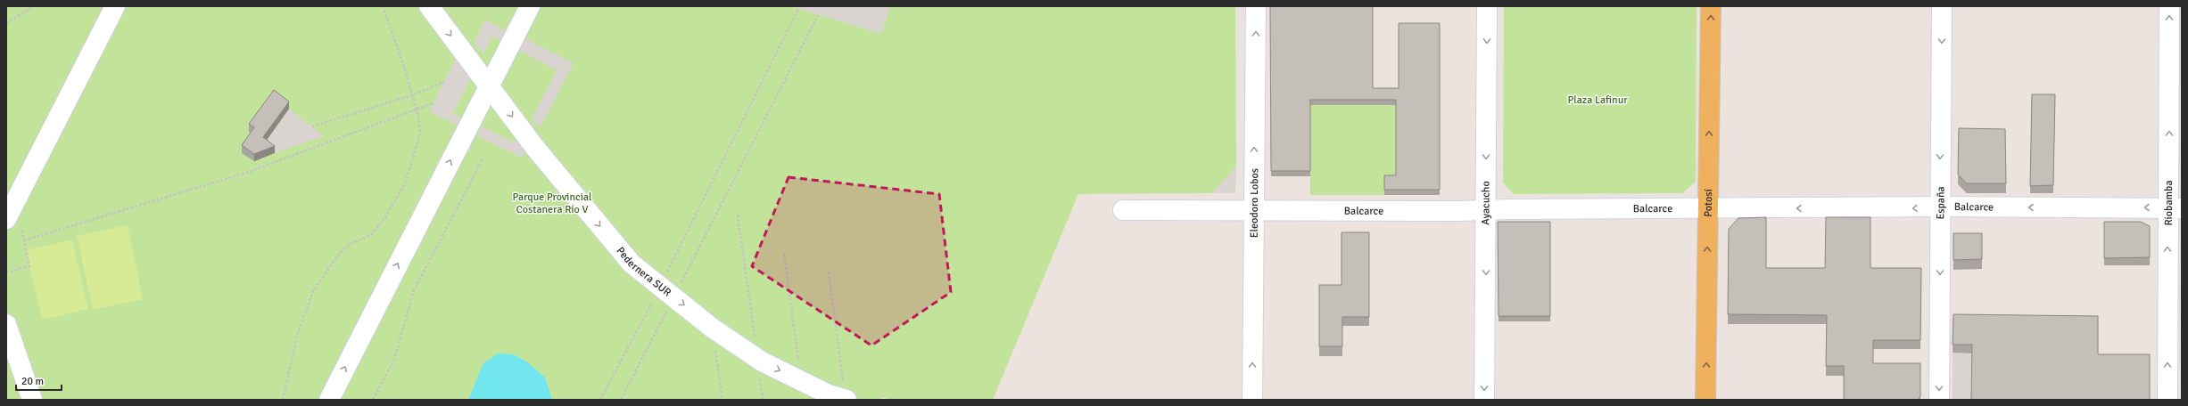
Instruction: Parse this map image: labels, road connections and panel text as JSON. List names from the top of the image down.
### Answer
{
  "streets": {
    "main road": ["Potosí"],
    "street": [
      "Eleodoro Lobos",
      "Ayacucho",
      "España",
      "Riobamba",
      "Balcarce",
      "Pedernera SUR"
    ]
  },
  "crossings": [
    ["Eleodoro Lobos", "Balcarce"],
    ["Ayacucho", "Balcarce"],
    ["Potosí", "Balcarce"],
    ["España", "Balcarce"],
    ["Riobamba", "Balcarce"]
  ],
  "one_way": [
    "Eleodoro Lobos",
    "Ayacucho",
    "Potosí",
    "España",
    "Riobamba",
    "Balcarce",
    "Pedernera SUR"
  ],
  "parks": ["Plaza Lafinur", "Parque Provincial Costanera Río V"],
  "scale_bar": "20 m"
}
